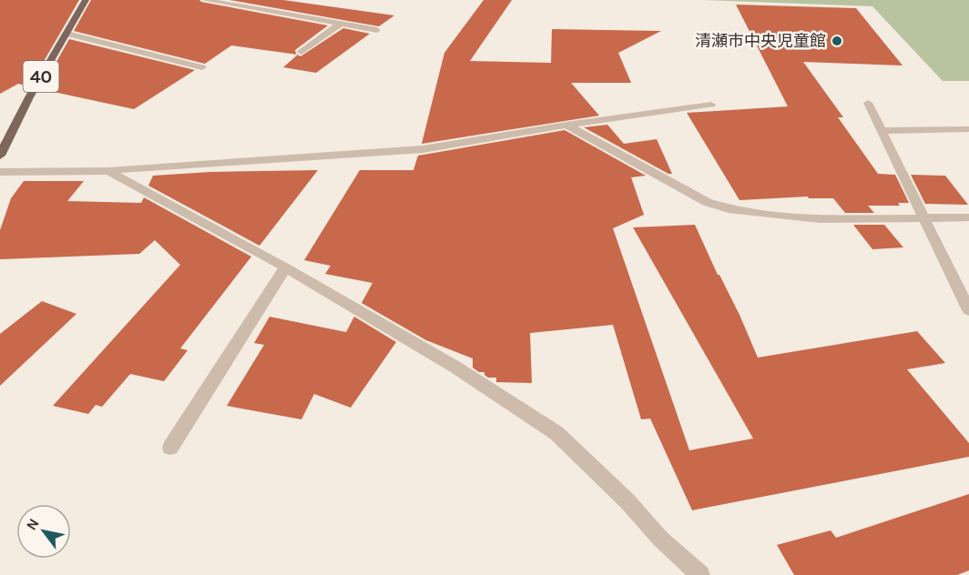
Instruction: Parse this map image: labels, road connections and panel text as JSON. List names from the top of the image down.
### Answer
{
  "streets": {
    "main road": ["40"]
  },
  "places": ["清瀬市中央児童館"],
  "north": "top left"
}
